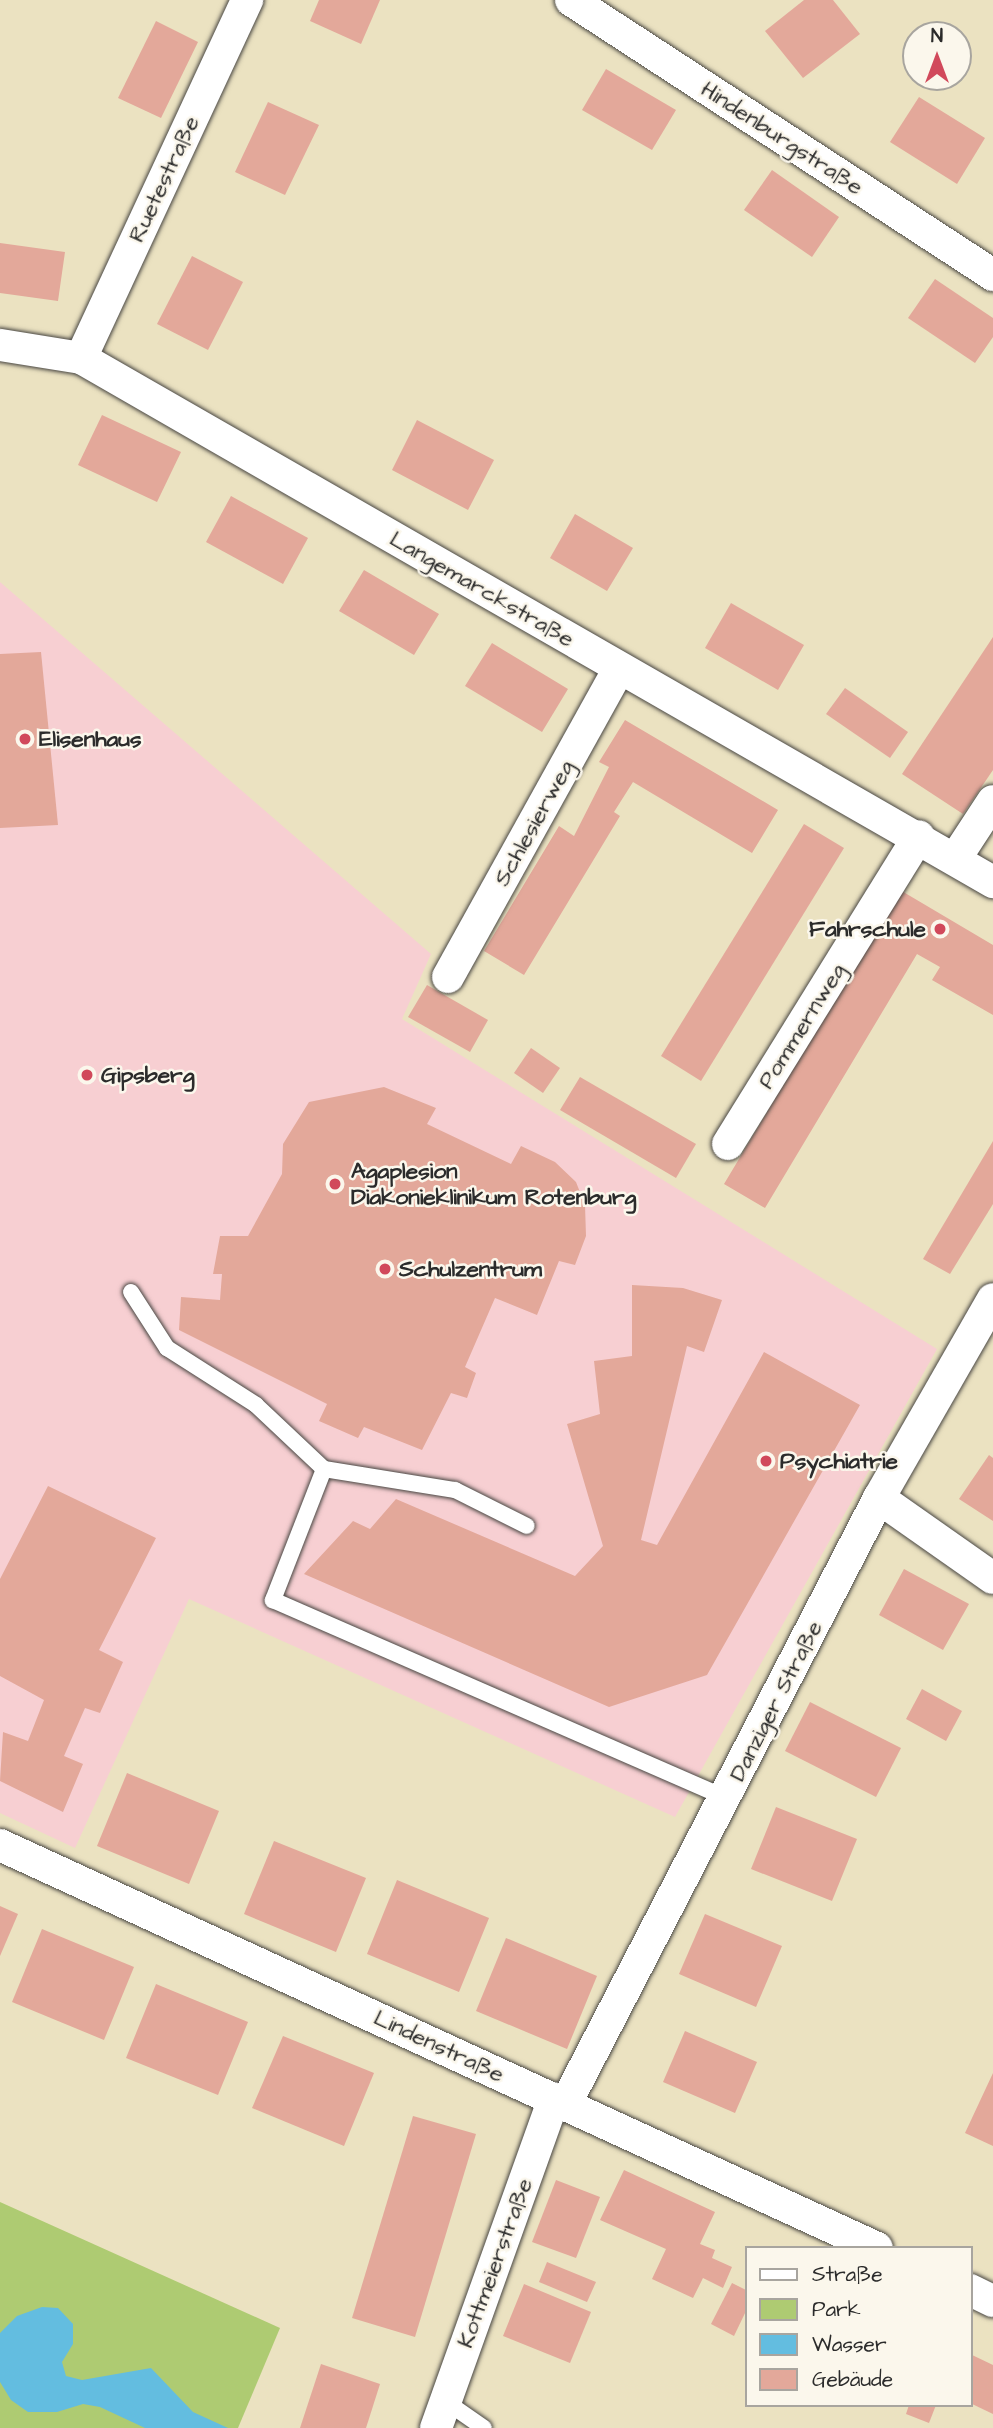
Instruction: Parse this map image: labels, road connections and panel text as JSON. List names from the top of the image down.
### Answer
{
  "streets": {
    "street": [
      "Hindenburgstraße",
      "Ruetestraße",
      "Langemarckstraße",
      "Schlesierweg",
      "Pommernweg",
      "Danziger Straße",
      "Lindenstraße",
      "Kottmeierstraße"
    ]
  },
  "crossings": [
    ["Ruetestraße", "Langemarckstraße"],
    ["Langemarckstraße", "Schlesierweg"],
    ["Langemarckstraße", "Pommernweg"],
    ["Danziger Straße", "Lindenstraße"],
    ["Danziger Straße", "Kottmeierstraße"],
    ["Lindenstraße", "Kottmeierstraße"]
  ],
  "places": [
    "Elisenhaus",
    "Fahrschule",
    "Gipsberg",
    "Agaplesion Diakonieklinikum Rotenburg",
    "Schulzentrum",
    "Psychiatrie"
  ],
  "legend": [
    "Straße",
    "Park",
    "Wasser",
    "Gebäude"
  ],
  "north": "top"
}
